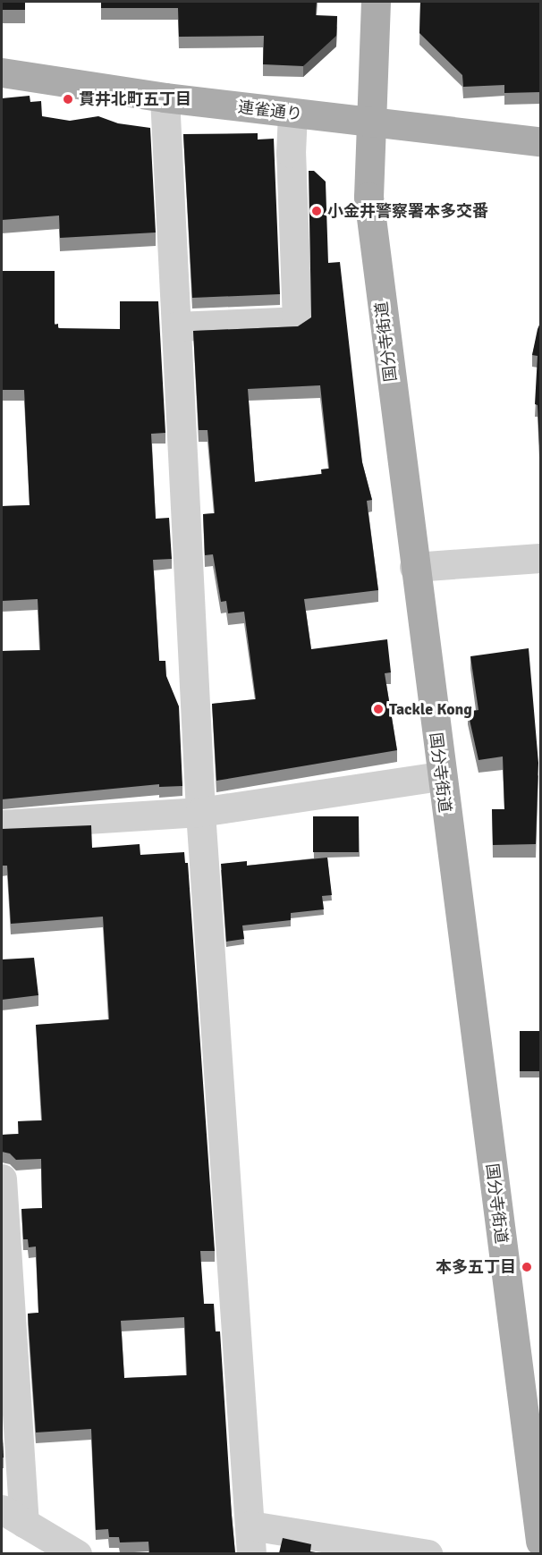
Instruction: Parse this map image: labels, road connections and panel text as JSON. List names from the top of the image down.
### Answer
{
  "streets": {
    "main road": ["連雀通り", "国分寺街道"]
  },
  "crossings": [
    ["連雀通り", "国分寺街道"]
  ],
  "places": [
    "貫井北町五丁目",
    "小金井警察署本多交番",
    "Tackle Kong",
    "本多五丁目"
  ]
}
